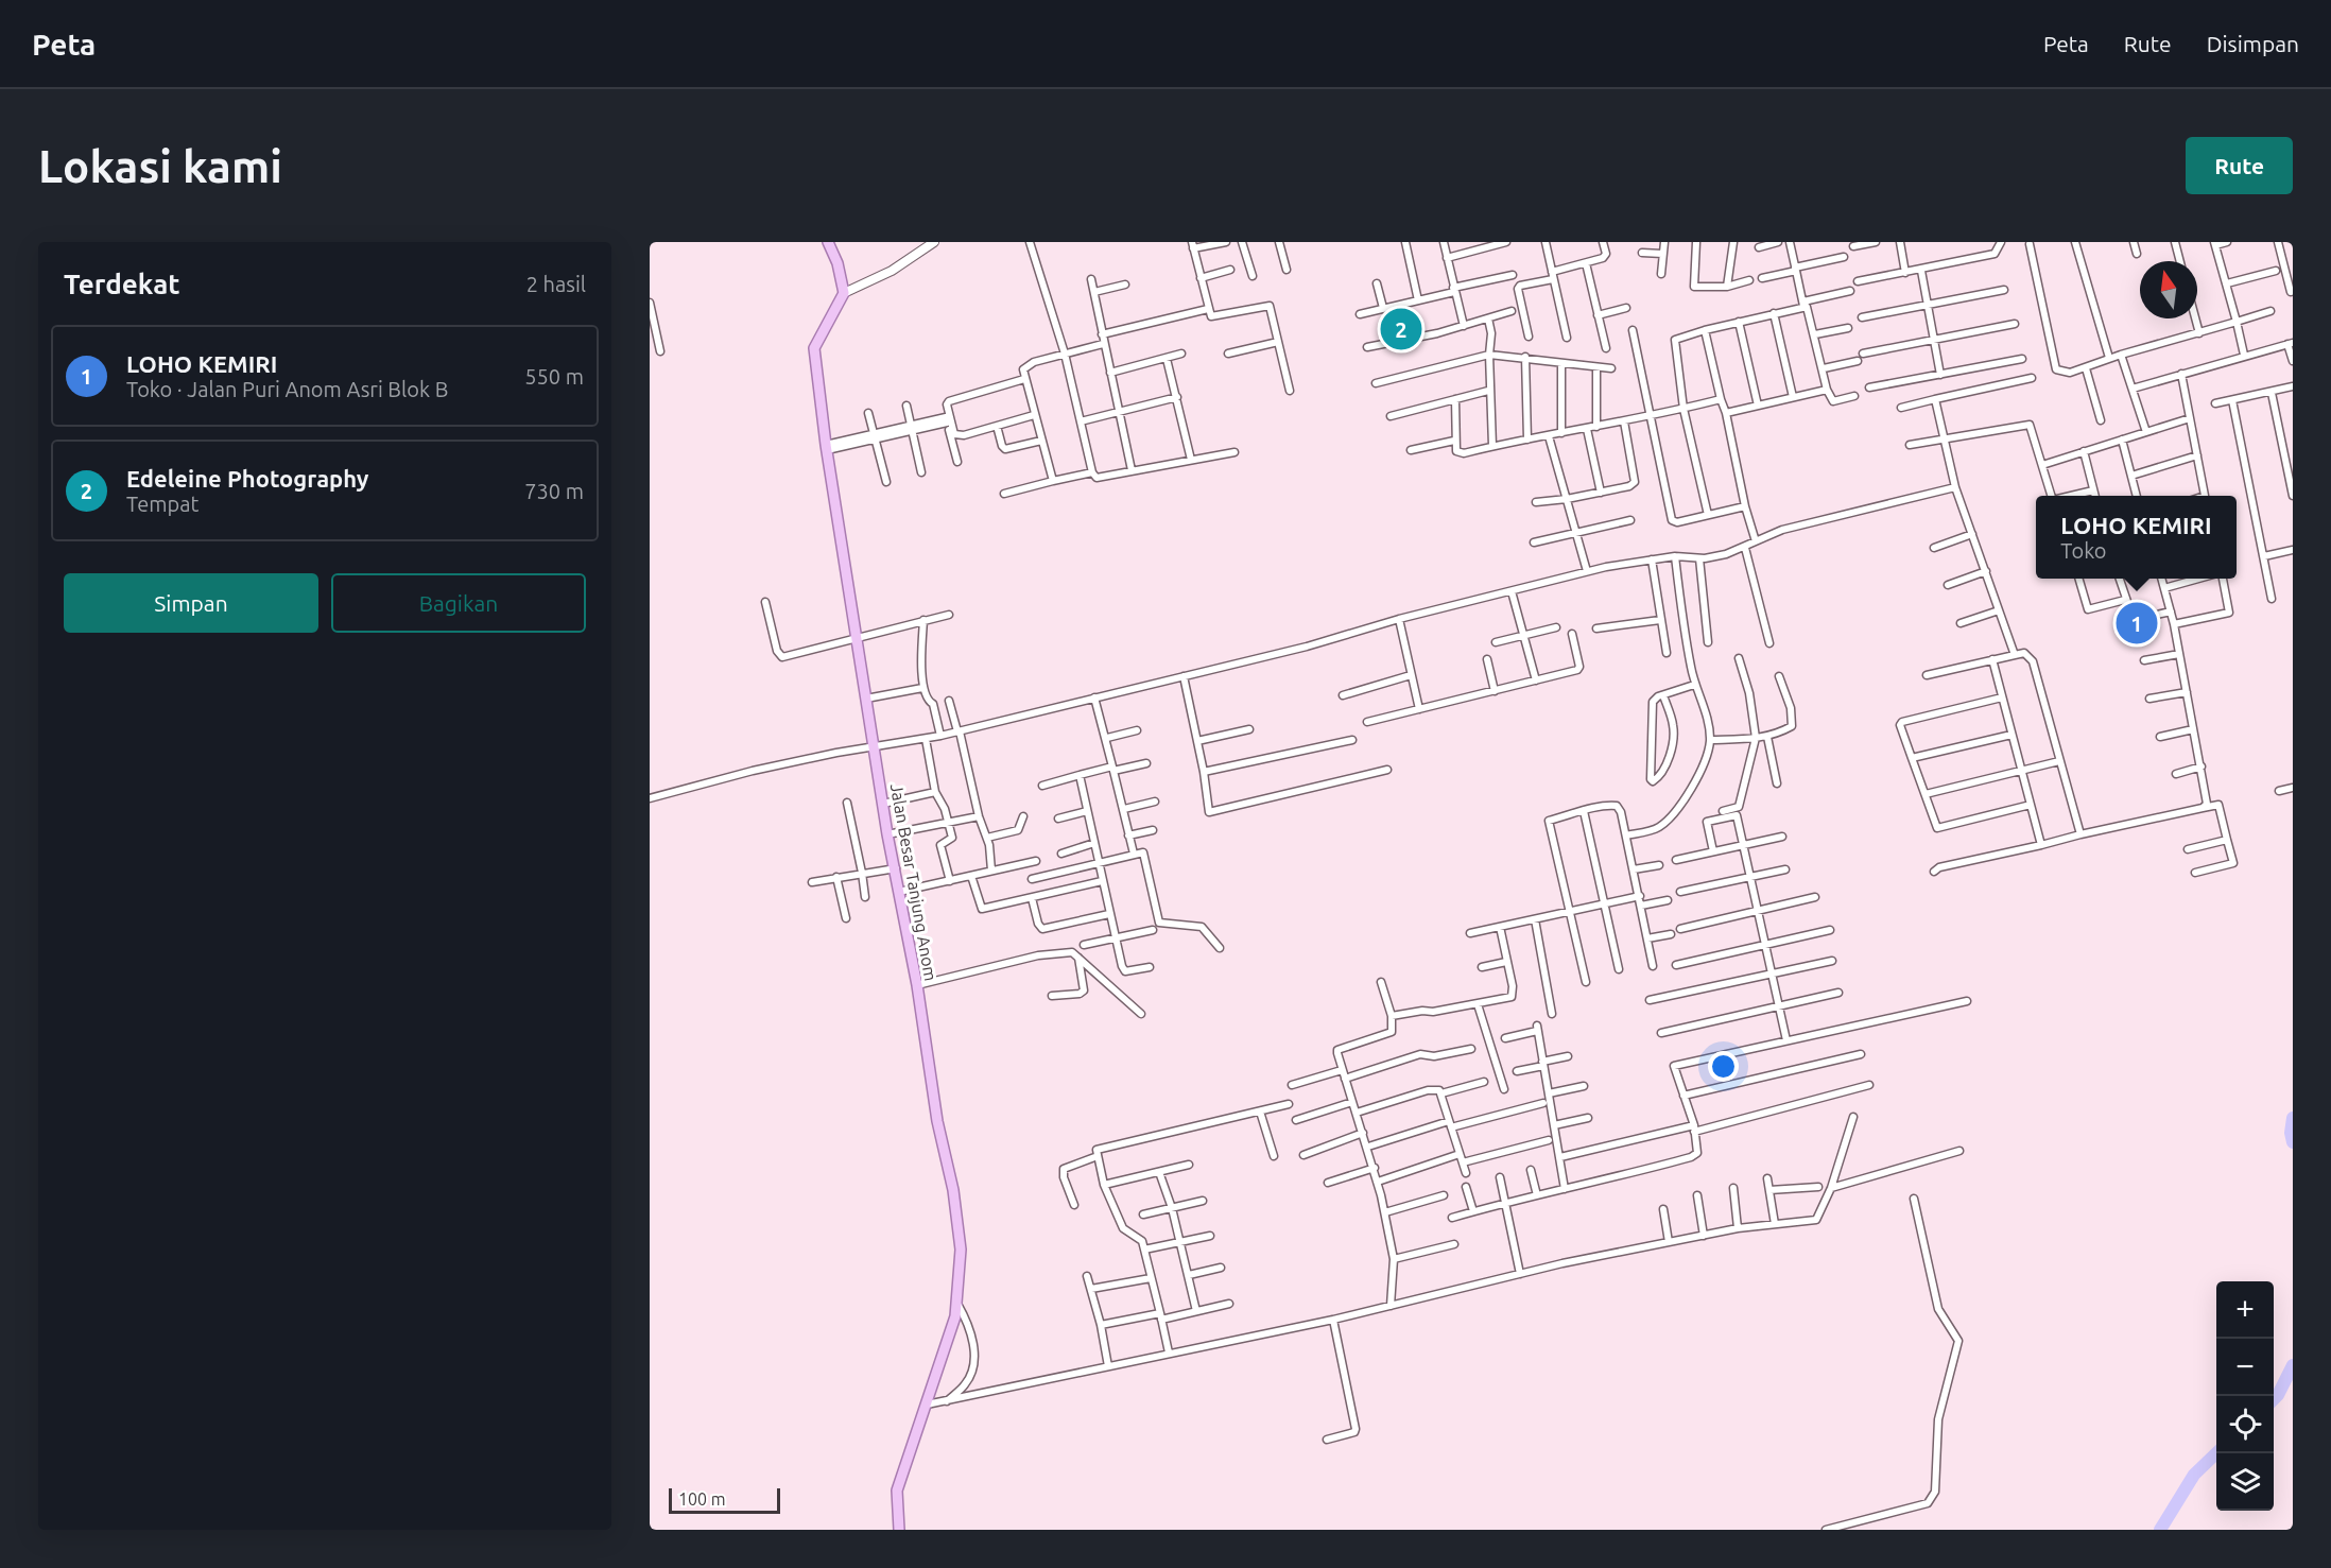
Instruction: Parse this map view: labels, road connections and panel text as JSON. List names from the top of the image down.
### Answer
{
  "streets": {
    "main road": ["Jalan Besar Tanjung Anom"]
  },
  "scale_bar": "100 m",
  "north": "top",
  "page": {
    "header": "Peta",
    "nav": ["Peta", "Rute", "Disimpan"],
    "buttons": [
      "Rute",
      ["Simpan", "Bagikan"]
    ],
    "title": "Lokasi kami",
    "heading": ["Terdekat", "2 hasil"],
    "pins": ["2", "1"],
    "list": [
      {
        "mark": "1",
        "name": "LOHO KEMIRI",
        "note": "Toko · Jalan Puri Anom Asri Blok B",
        "value": "550 m"
      },
      {
        "mark": "2",
        "name": "Edeleine Photography",
        "note": "Tempat",
        "value": "730 m"
      }
    ],
    "popup": ["LOHO KEMIRI", "Toko"],
    "map_buttons": ["+", "−"],
    "scale": "100 m"
  }
}
